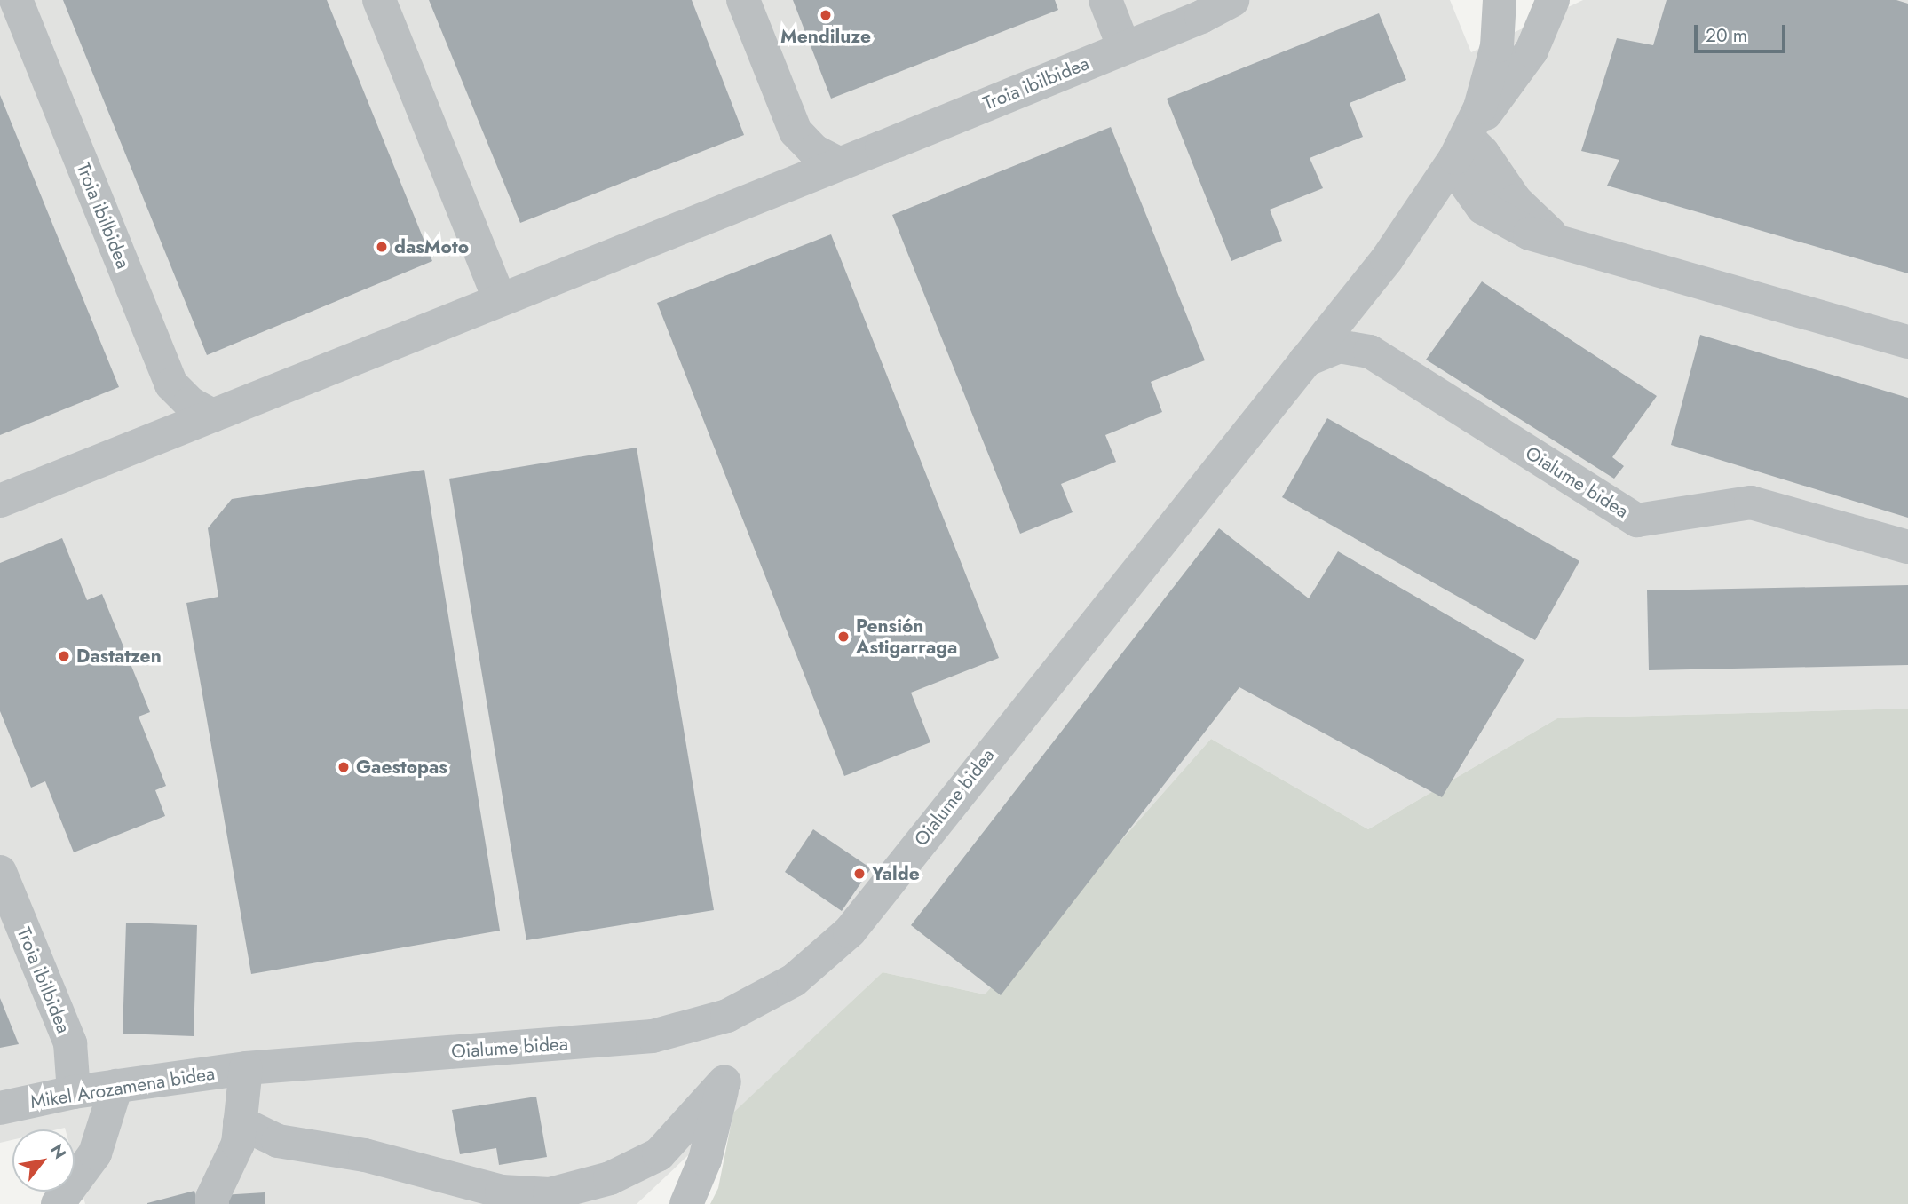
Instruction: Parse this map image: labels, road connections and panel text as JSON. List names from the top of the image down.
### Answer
{
  "streets": {
    "street": ["Troia ibilbidea", "Oialume bidea", "Mikel Arozamena bidea"]
  },
  "crossings": [
    ["Troia ibilbidea", "Mikel Arozamena bidea"],
    ["Oialume bidea", "Mikel Arozamena bidea"]
  ],
  "places": [
    "Mendiluze",
    "dasMoto",
    "Pensión Astigarraga",
    "Dastatzen",
    "Gaestopas",
    "Yalde"
  ],
  "scale_bar": "20 m",
  "north": "top right"
}
